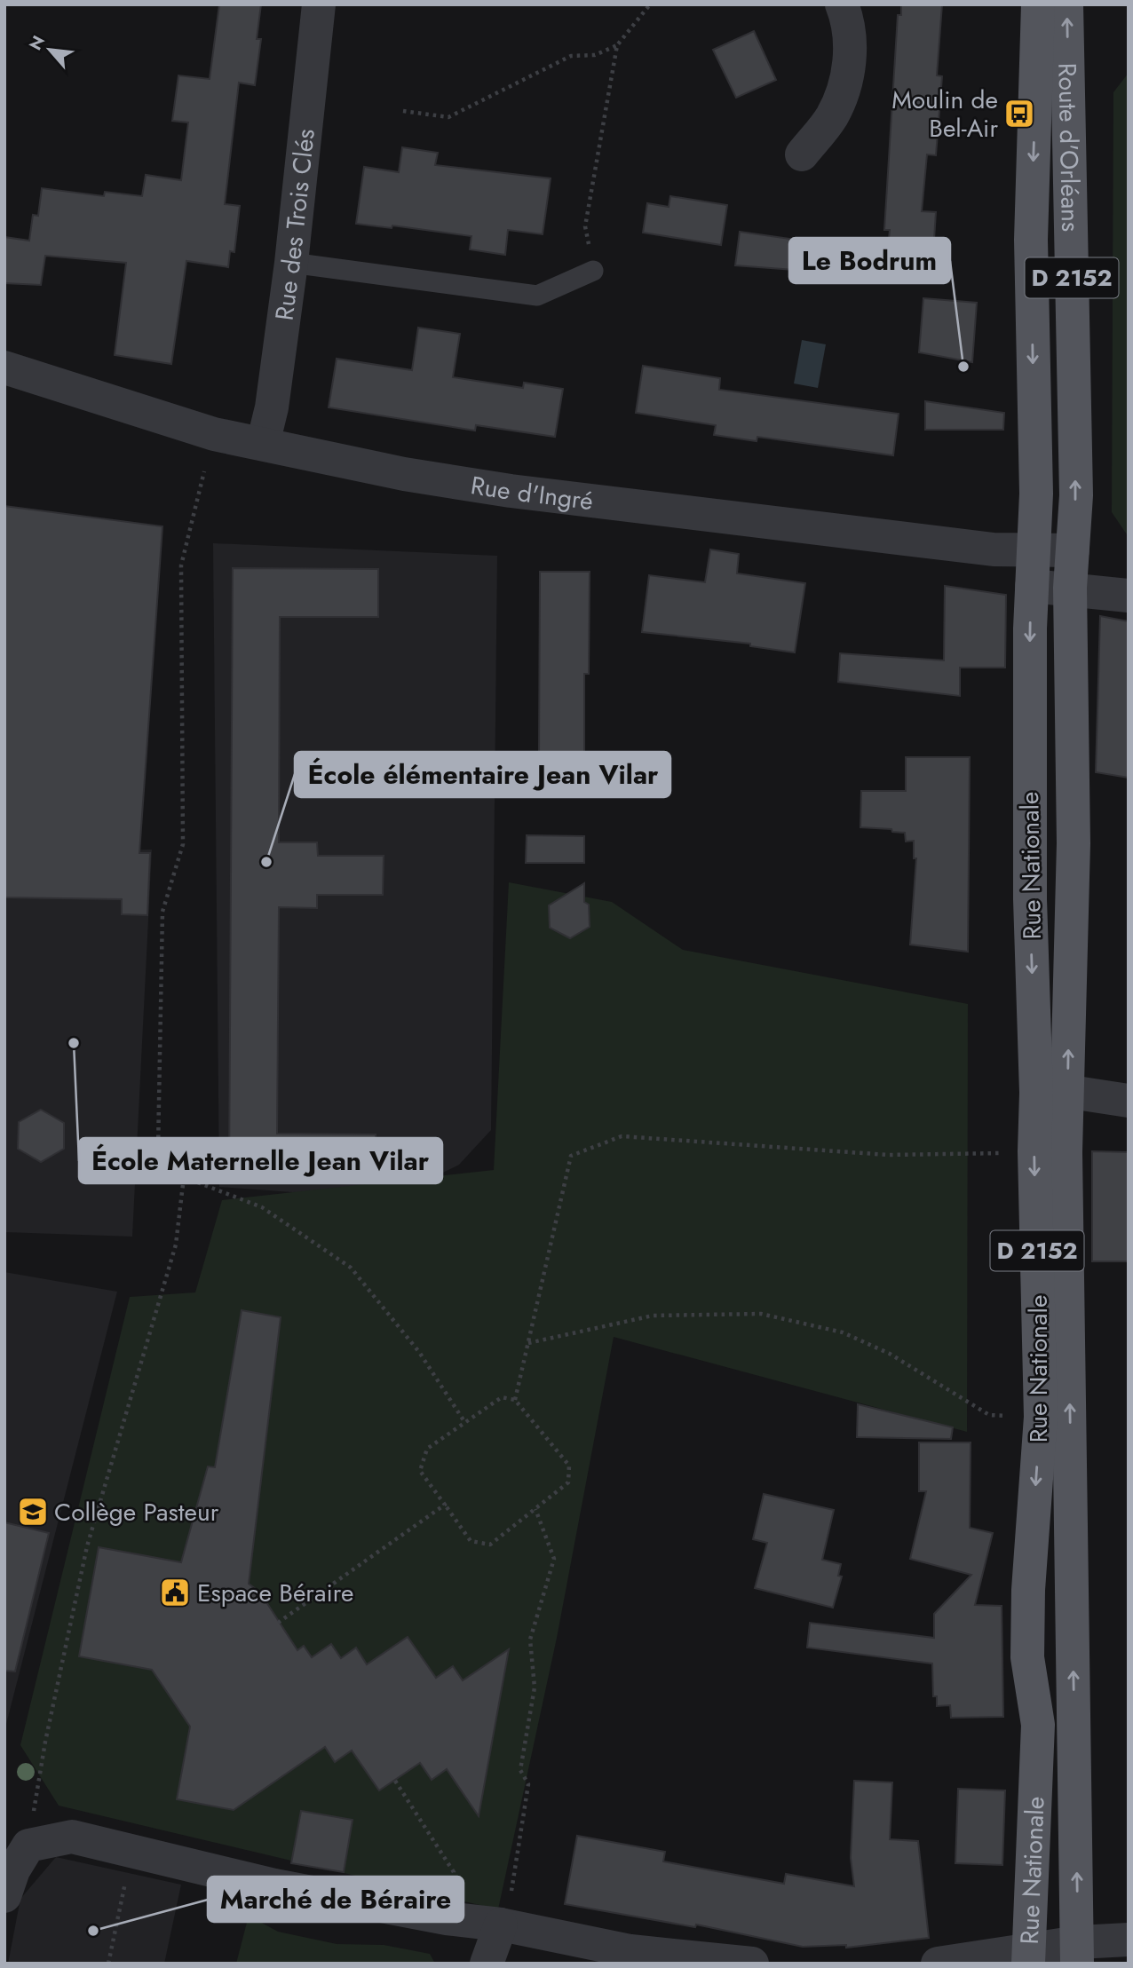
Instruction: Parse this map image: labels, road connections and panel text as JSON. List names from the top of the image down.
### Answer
{
  "streets": {
    "main road": ["Route d'Orléans", "D 2152", "Rue Nationale"],
    "street": ["Rue des Trois Clés", "Rue d'Ingré"]
  },
  "crossings": [
    ["Route d'Orléans", "Rue d'Ingré"],
    ["Route d'Orléans", "Rue Nationale"],
    ["Rue des Trois Clés", "Rue d'Ingré"],
    ["Rue d'Ingré", "Rue Nationale"]
  ],
  "places": {
    "bus stop": ["Moulin de Bel-Air"],
    "other": [
      "Le Bodrum",
      "École élémentaire Jean Vilar",
      "École Maternelle Jean Vilar",
      "Marché de Béraire"
    ],
    "school or university": ["Collège Pasteur"],
    "public building": ["Espace Béraire"]
  },
  "north": "top left"
}
